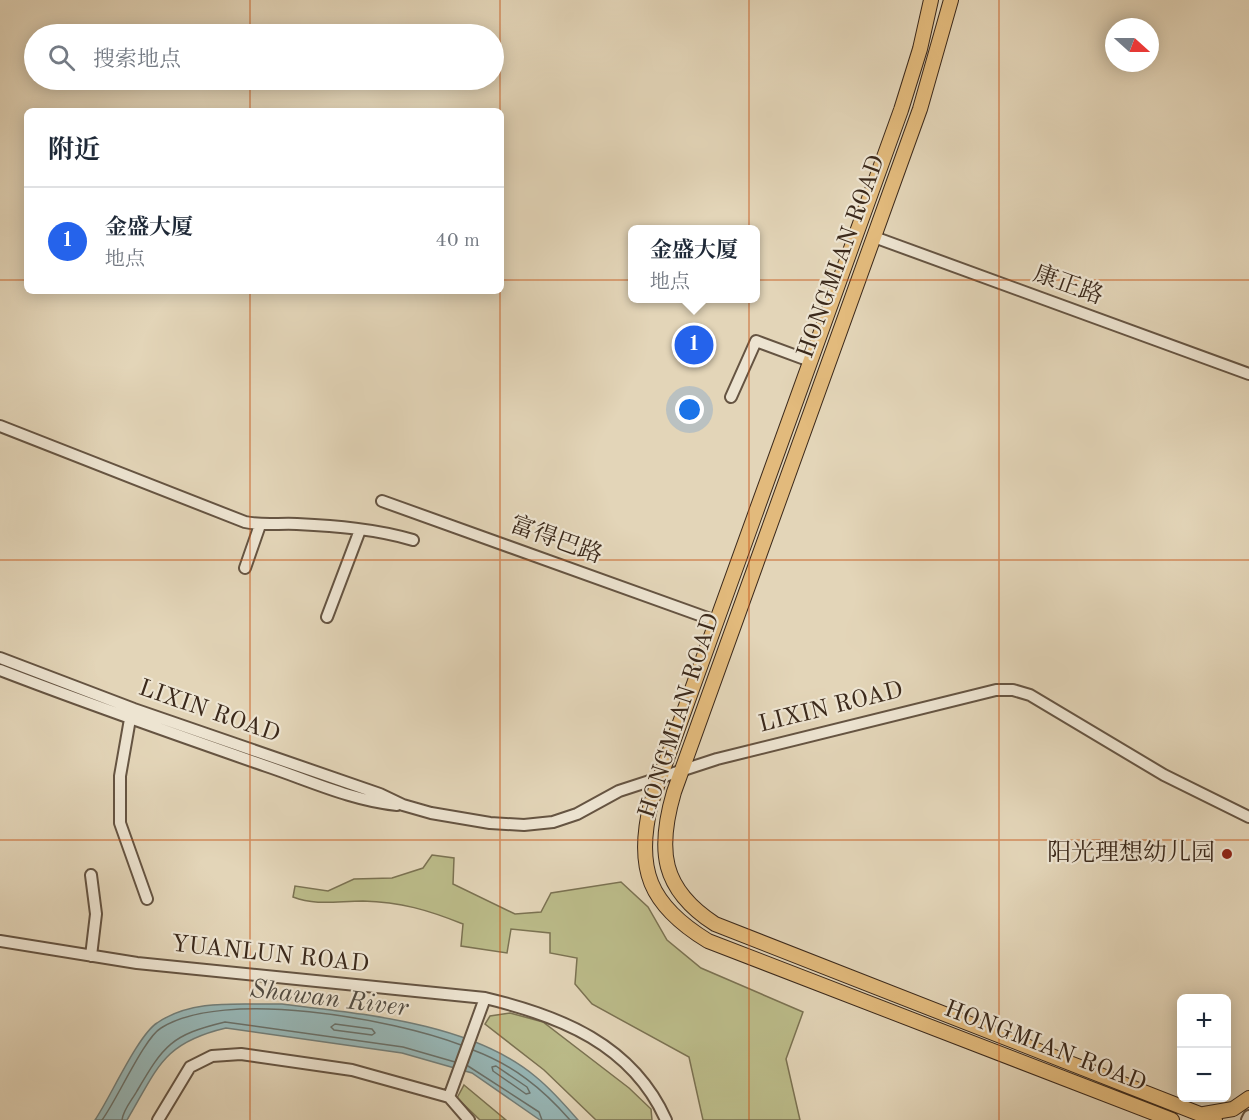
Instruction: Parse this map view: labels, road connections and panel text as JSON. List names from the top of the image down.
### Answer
{
  "streets": {
    "main road": ["HONGMIAN ROAD"],
    "street": [
      "康正路",
      "富得巴路",
      "LIXIN ROAD",
      "YUANLUN ROAD"
    ]
  },
  "crossings": [
    ["HONGMIAN ROAD", "康正路"],
    ["HONGMIAN ROAD", "富得巴路"],
    ["HONGMIAN ROAD", "LIXIN ROAD"]
  ],
  "water": ["Shawan River"],
  "places": ["阳光理想幼儿园"],
  "north": "right",
  "page": {
    "search": "搜索地点",
    "heading": "附近",
    "list": [
      {
        "mark": "1",
        "name": "金盛大厦",
        "note": "地点",
        "value": "40 m"
      }
    ],
    "popup": ["金盛大厦", "地点"],
    "pins": "1",
    "map_buttons": ["+", "−"]
  }
}
